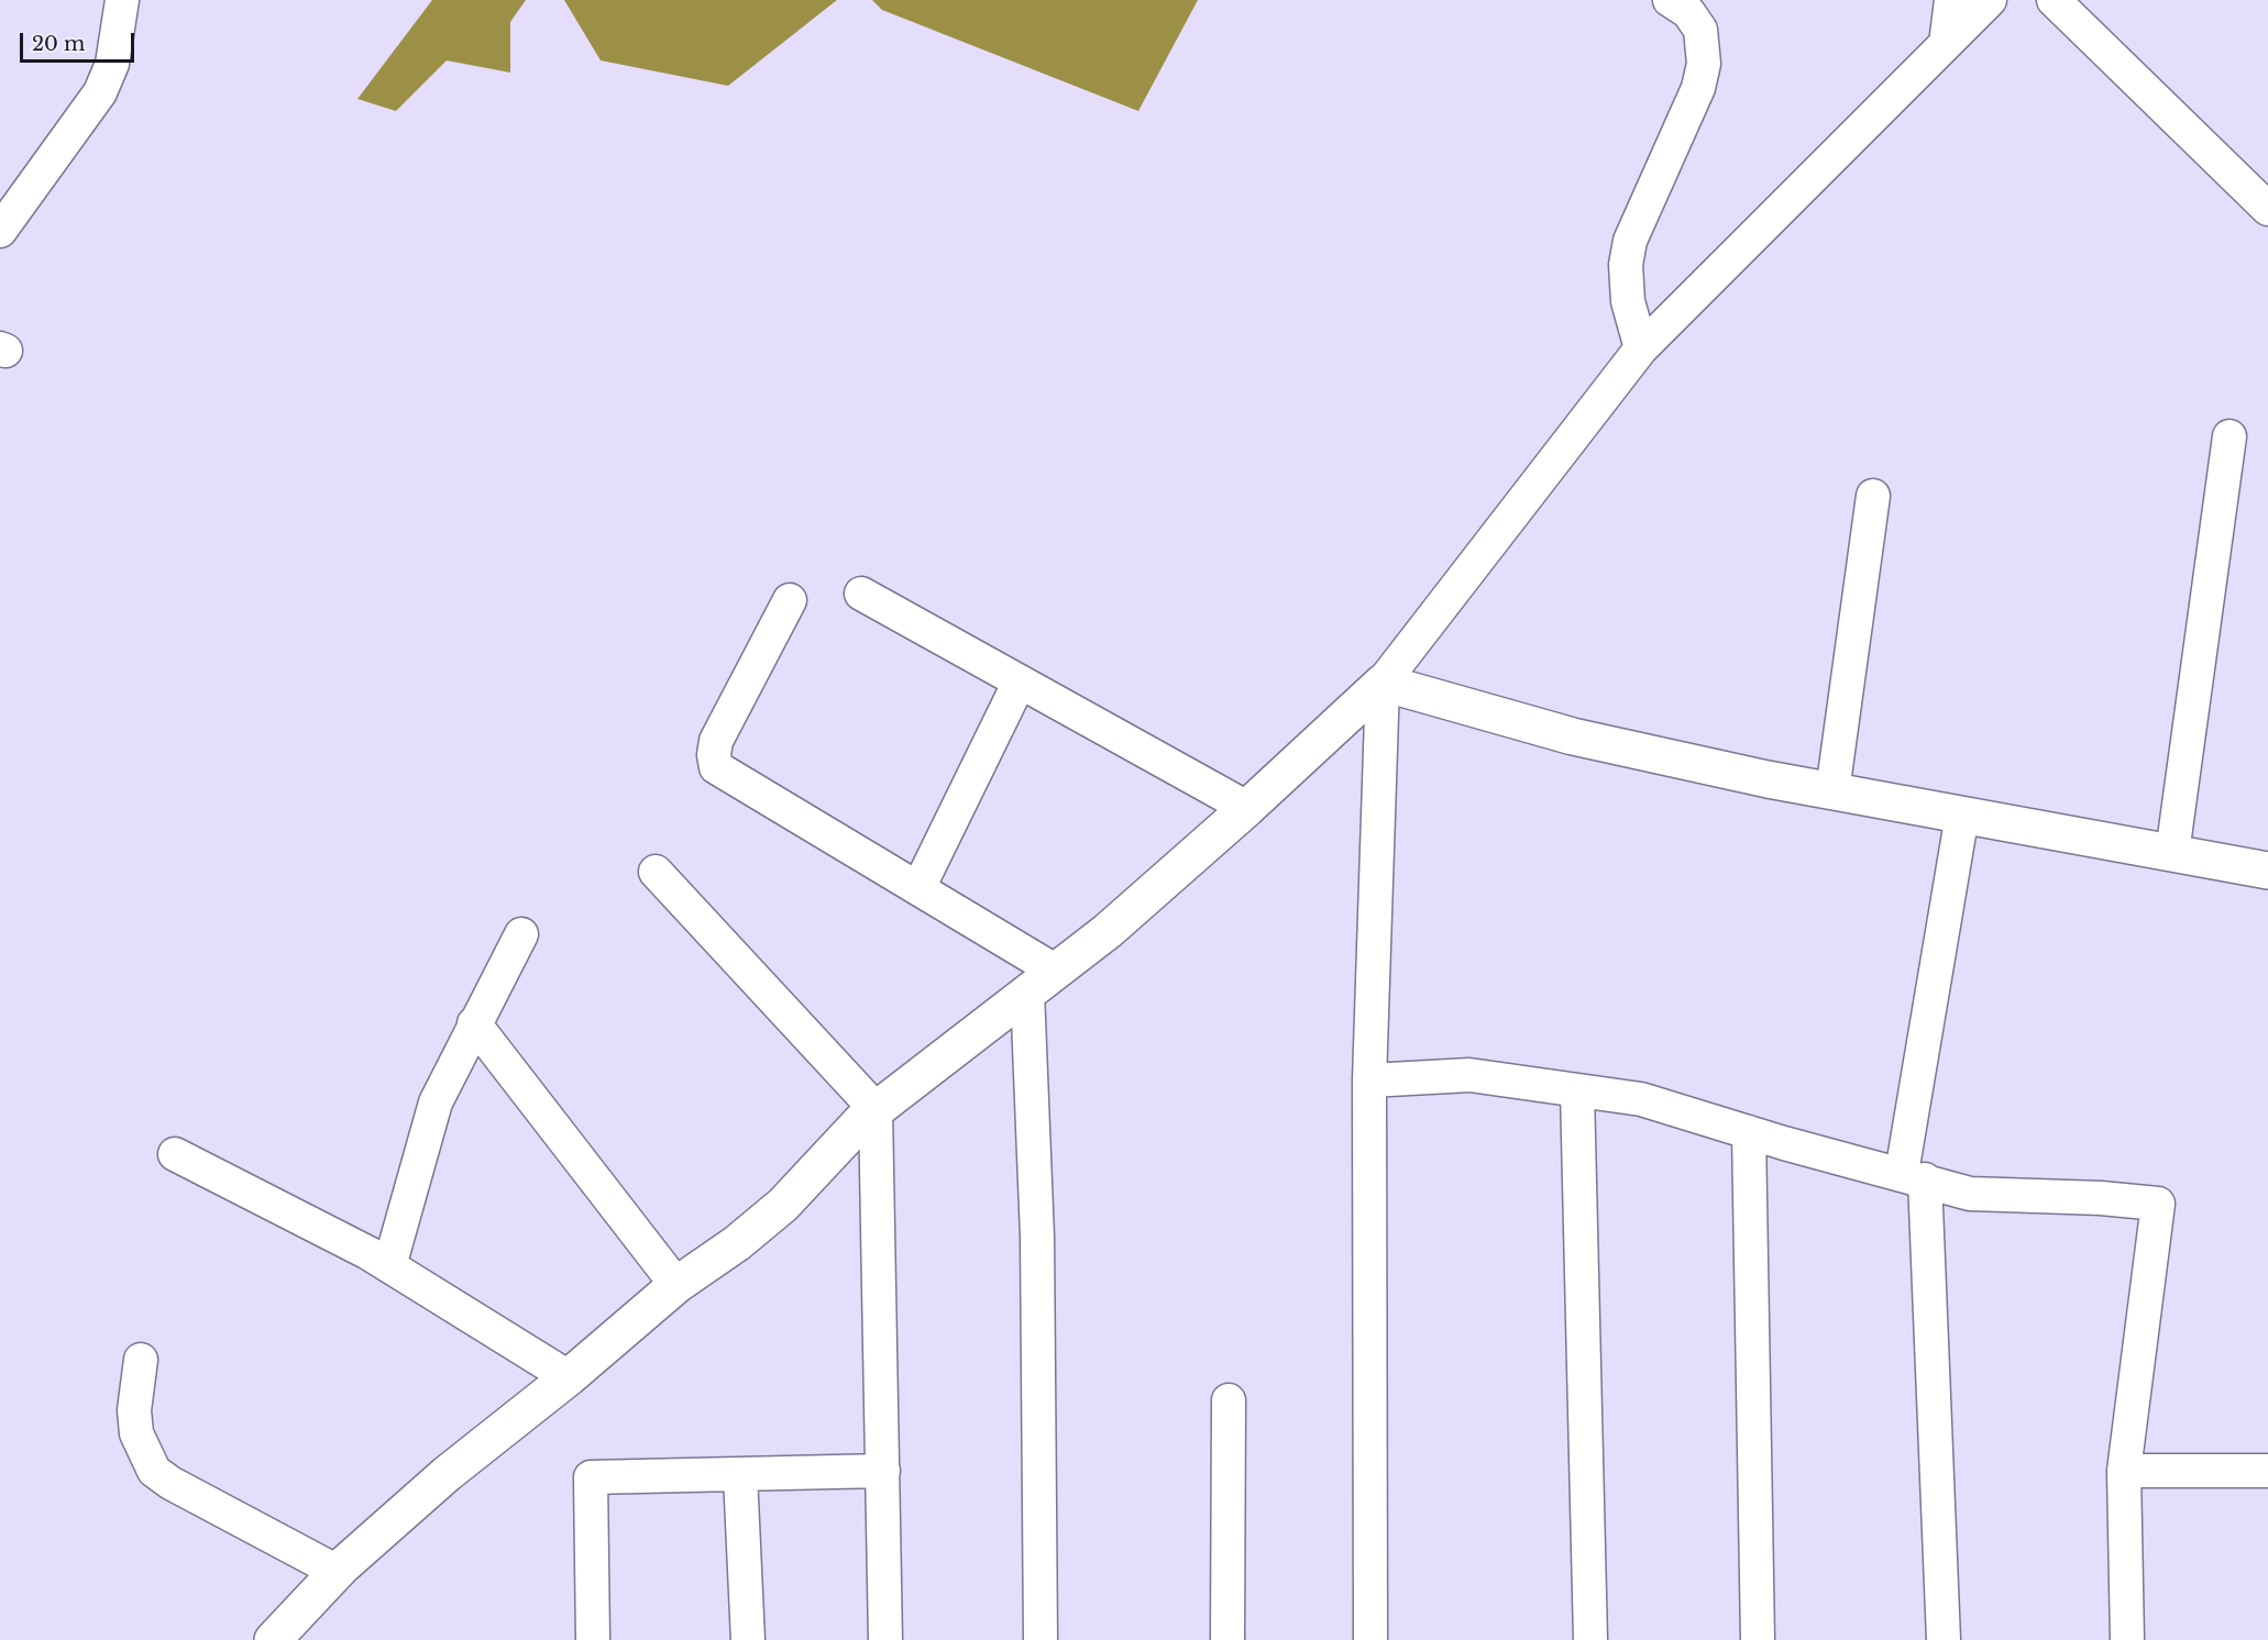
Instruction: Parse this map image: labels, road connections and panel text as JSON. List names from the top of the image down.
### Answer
{
  "scale_bar": "20 m"
}
